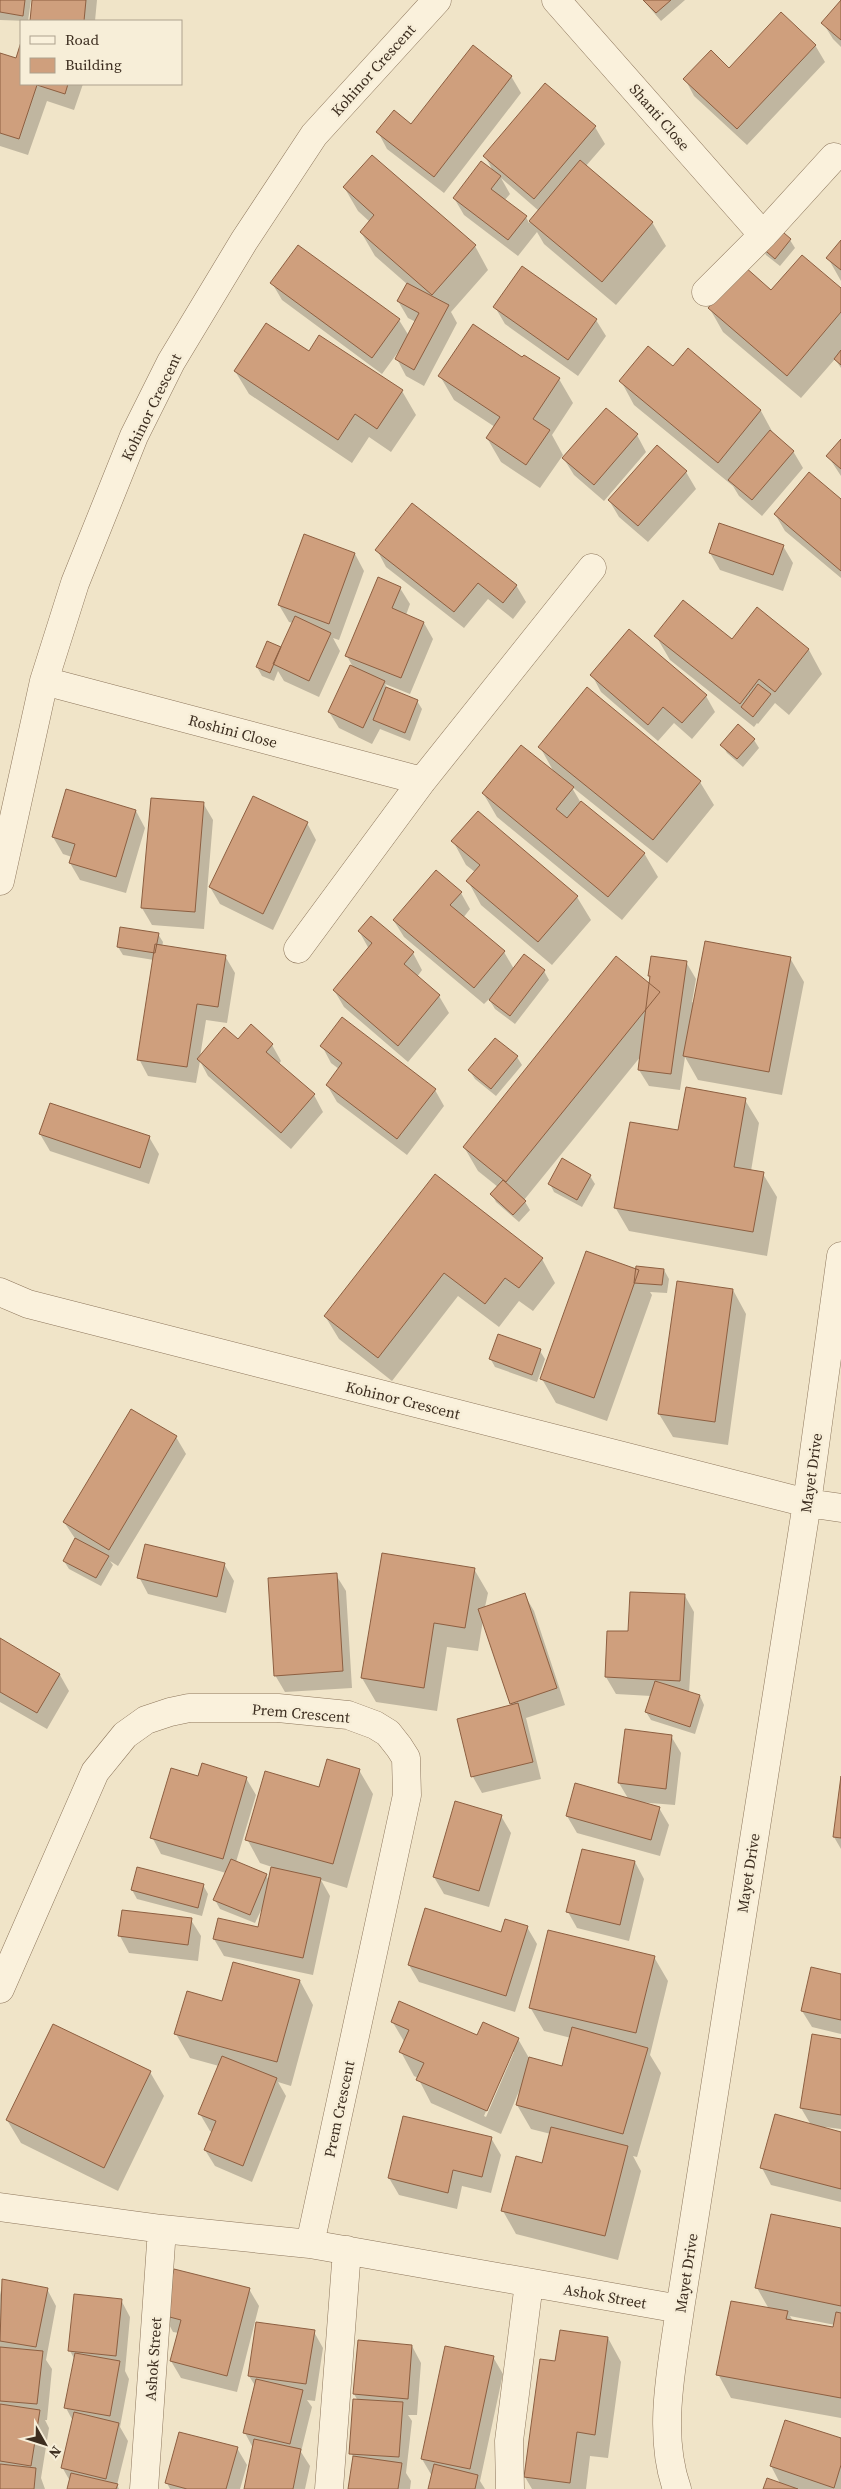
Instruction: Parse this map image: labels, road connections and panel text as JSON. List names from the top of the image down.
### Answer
{
  "streets": {
    "street": [
      "Kohinor Crescent",
      "Shanti Close",
      "Roshini Close",
      "Mayet Drive",
      "Prem Crescent",
      "Ashok Street"
    ]
  },
  "crossings": [
    ["Kohinor Crescent", "Roshini Close"],
    ["Kohinor Crescent", "Mayet Drive"],
    ["Mayet Drive", "Ashok Street"],
    ["Prem Crescent", "Ashok Street"]
  ],
  "legend": ["Road", "Building"],
  "north": "bottom right"
}
